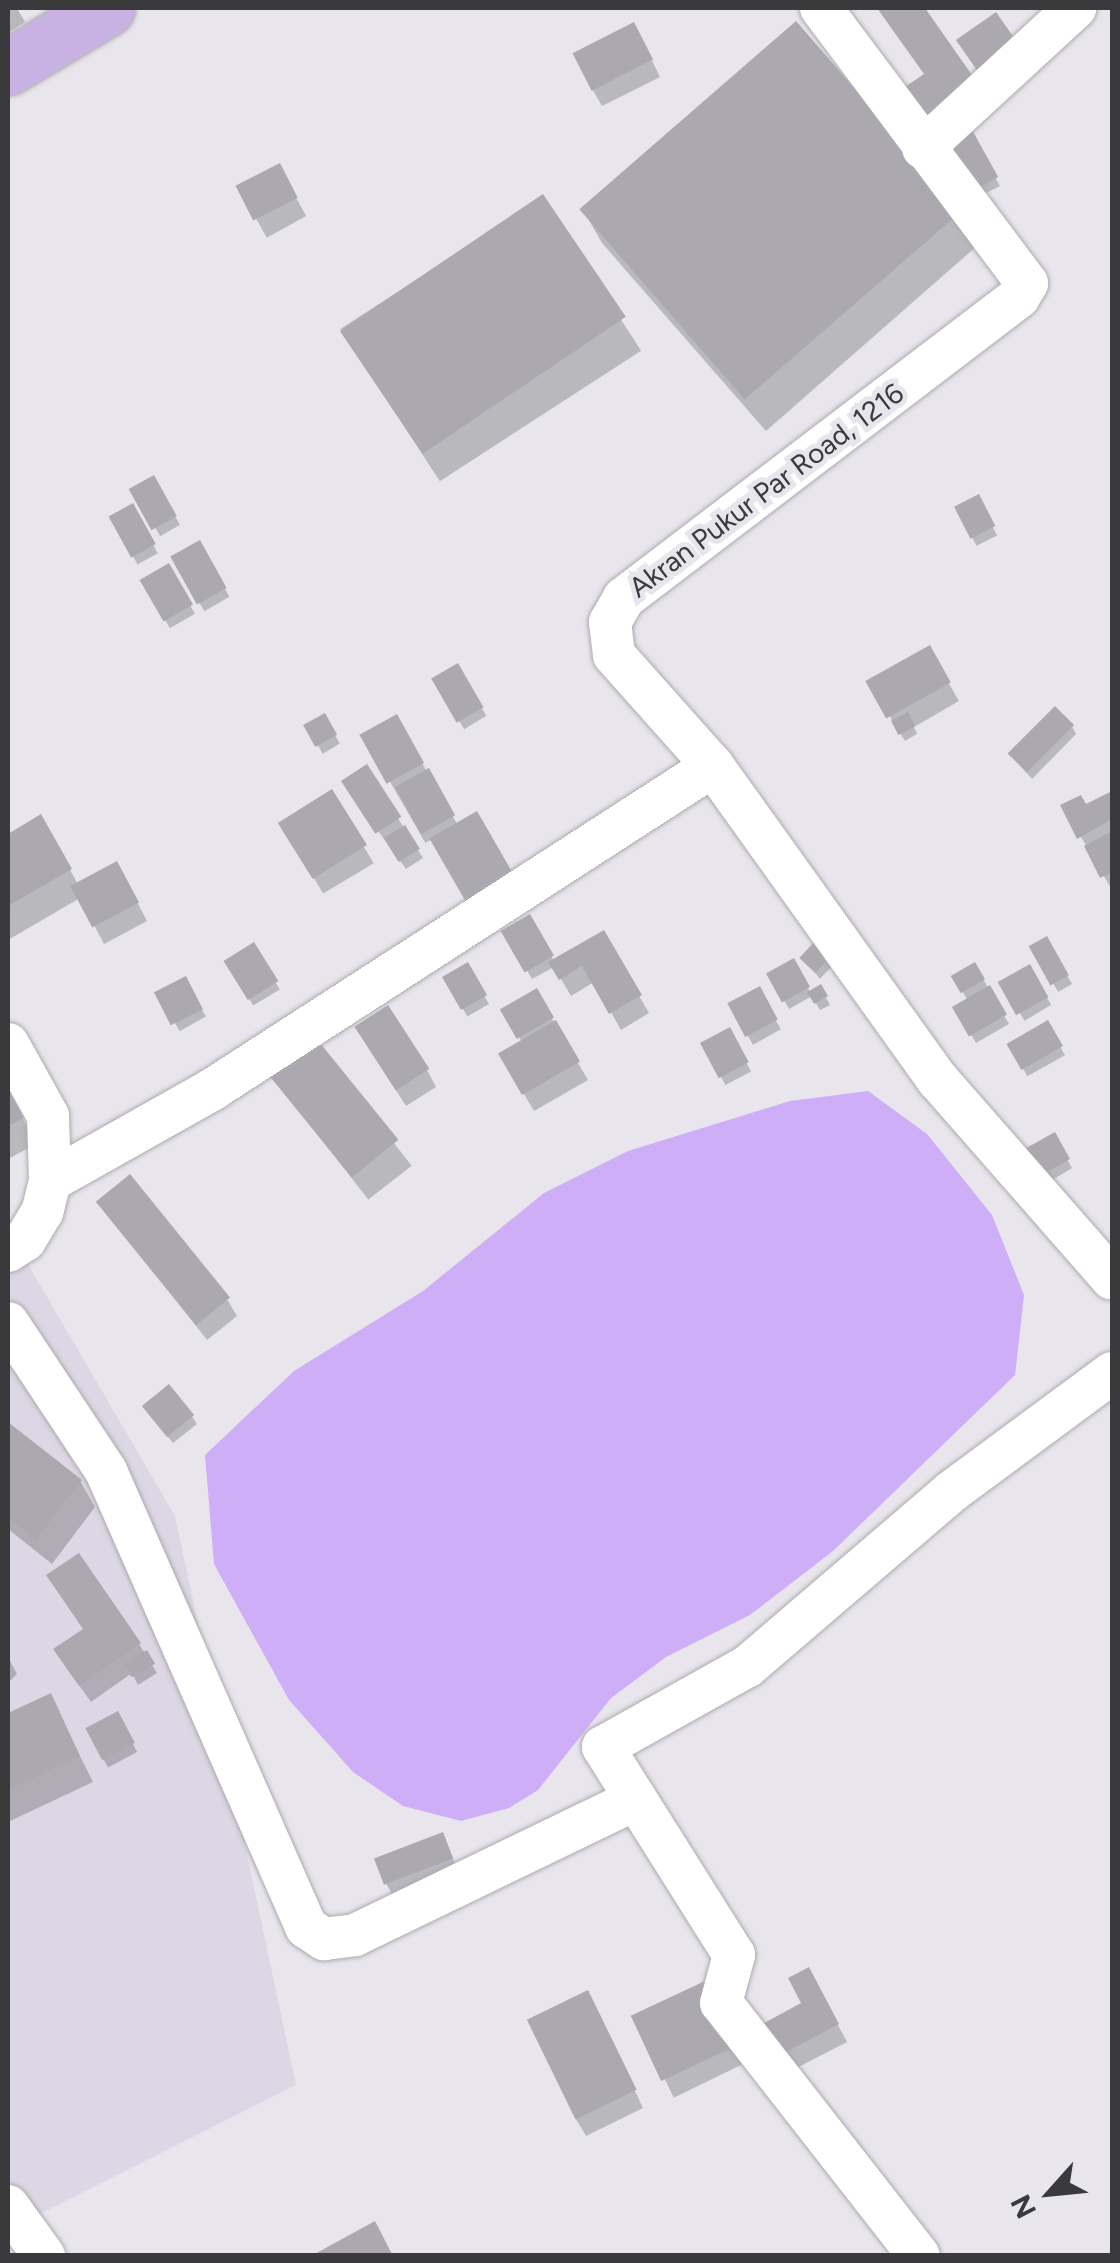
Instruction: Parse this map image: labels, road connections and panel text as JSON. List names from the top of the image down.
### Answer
{
  "streets": {
    "street": ["Akran Pukur Par Road, 1216"]
  },
  "north": "bottom left"
}
